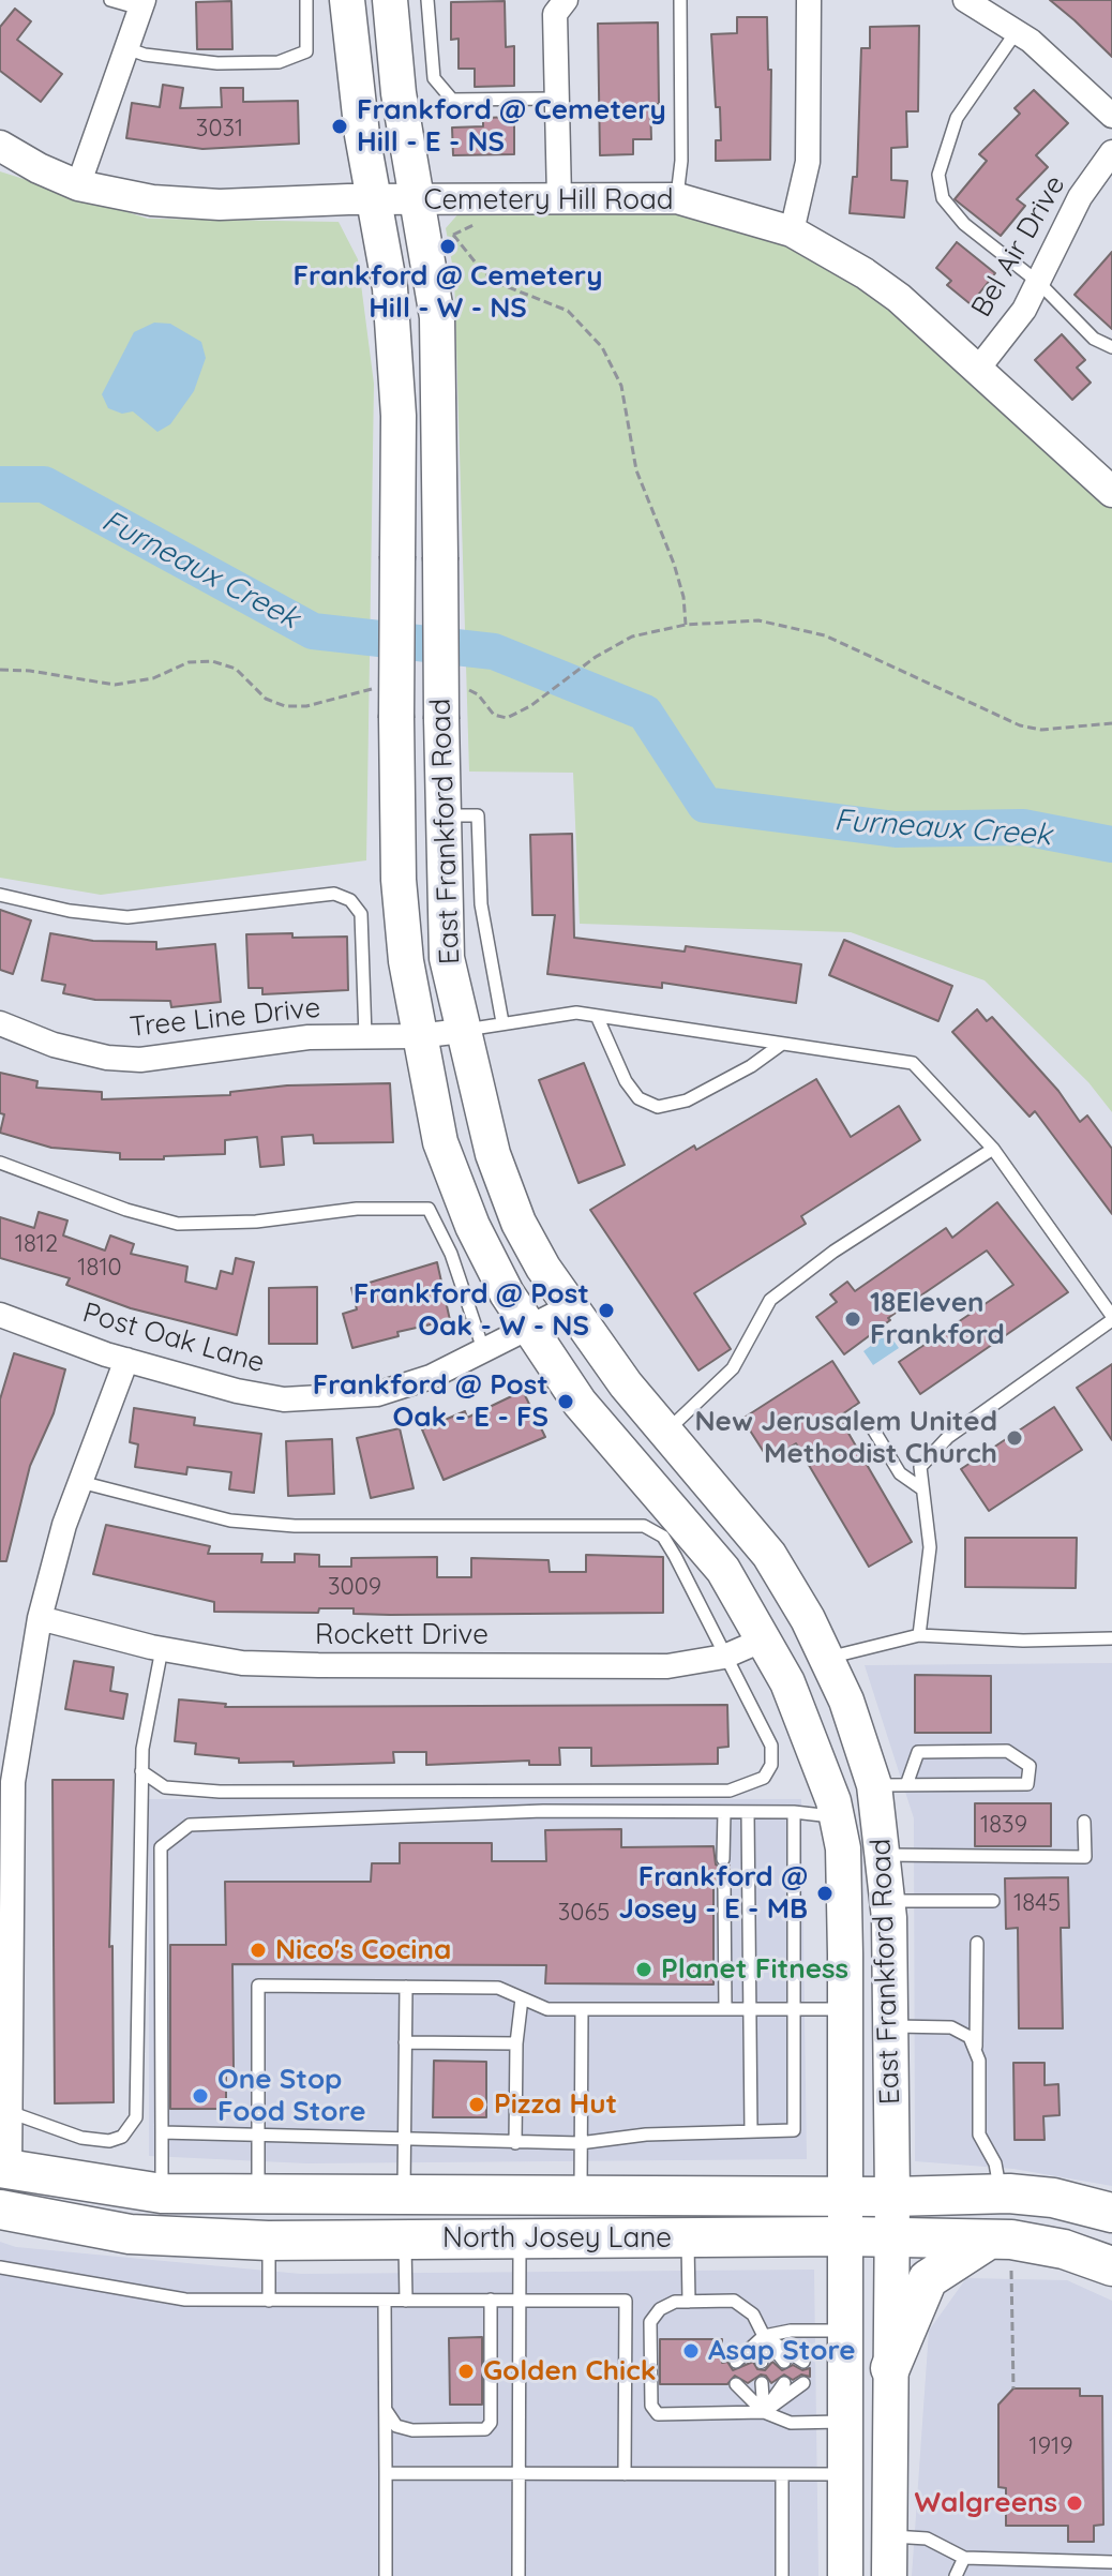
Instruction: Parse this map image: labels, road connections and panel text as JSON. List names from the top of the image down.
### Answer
{
  "streets": {
    "main road": ["East Frankford Road", "North Josey Lane"],
    "street": [
      "Cemetery Hill Road",
      "Bel Air Drive",
      "Tree Line Drive",
      "Post Oak Lane",
      "Rockett Drive"
    ]
  },
  "crossings": [
    ["Cemetery Hill Road", "Bel Air Drive"],
    ["Cemetery Hill Road", "East Frankford Road"],
    ["East Frankford Road", "Tree Line Drive"],
    ["East Frankford Road", "Post Oak Lane"],
    ["East Frankford Road", "Rockett Drive"],
    ["East Frankford Road", "North Josey Lane"]
  ],
  "water": ["Furneaux Creek"],
  "places": [
    "Frankford @ Cemetery Hill - E - NS",
    "Frankford @ Cemetery Hill - W - NS",
    "Frankford @ Post Oak - W - NS",
    "18Eleven Frankford",
    "Frankford @ Post Oak - E - FS",
    "New Jerusalem United Methodist Church",
    "Frankford @ Josey - E - MB",
    "Nico's Cocina",
    "Planet Fitness",
    "One Stop Food Store",
    "Pizza Hut",
    "Asap Store",
    "Golden Chick",
    "Walgreens"
  ],
  "house_numbers": [
    "3031",
    "1812",
    "1810",
    "3009",
    "1839",
    "1845",
    "3065",
    "1919"
  ]
}
